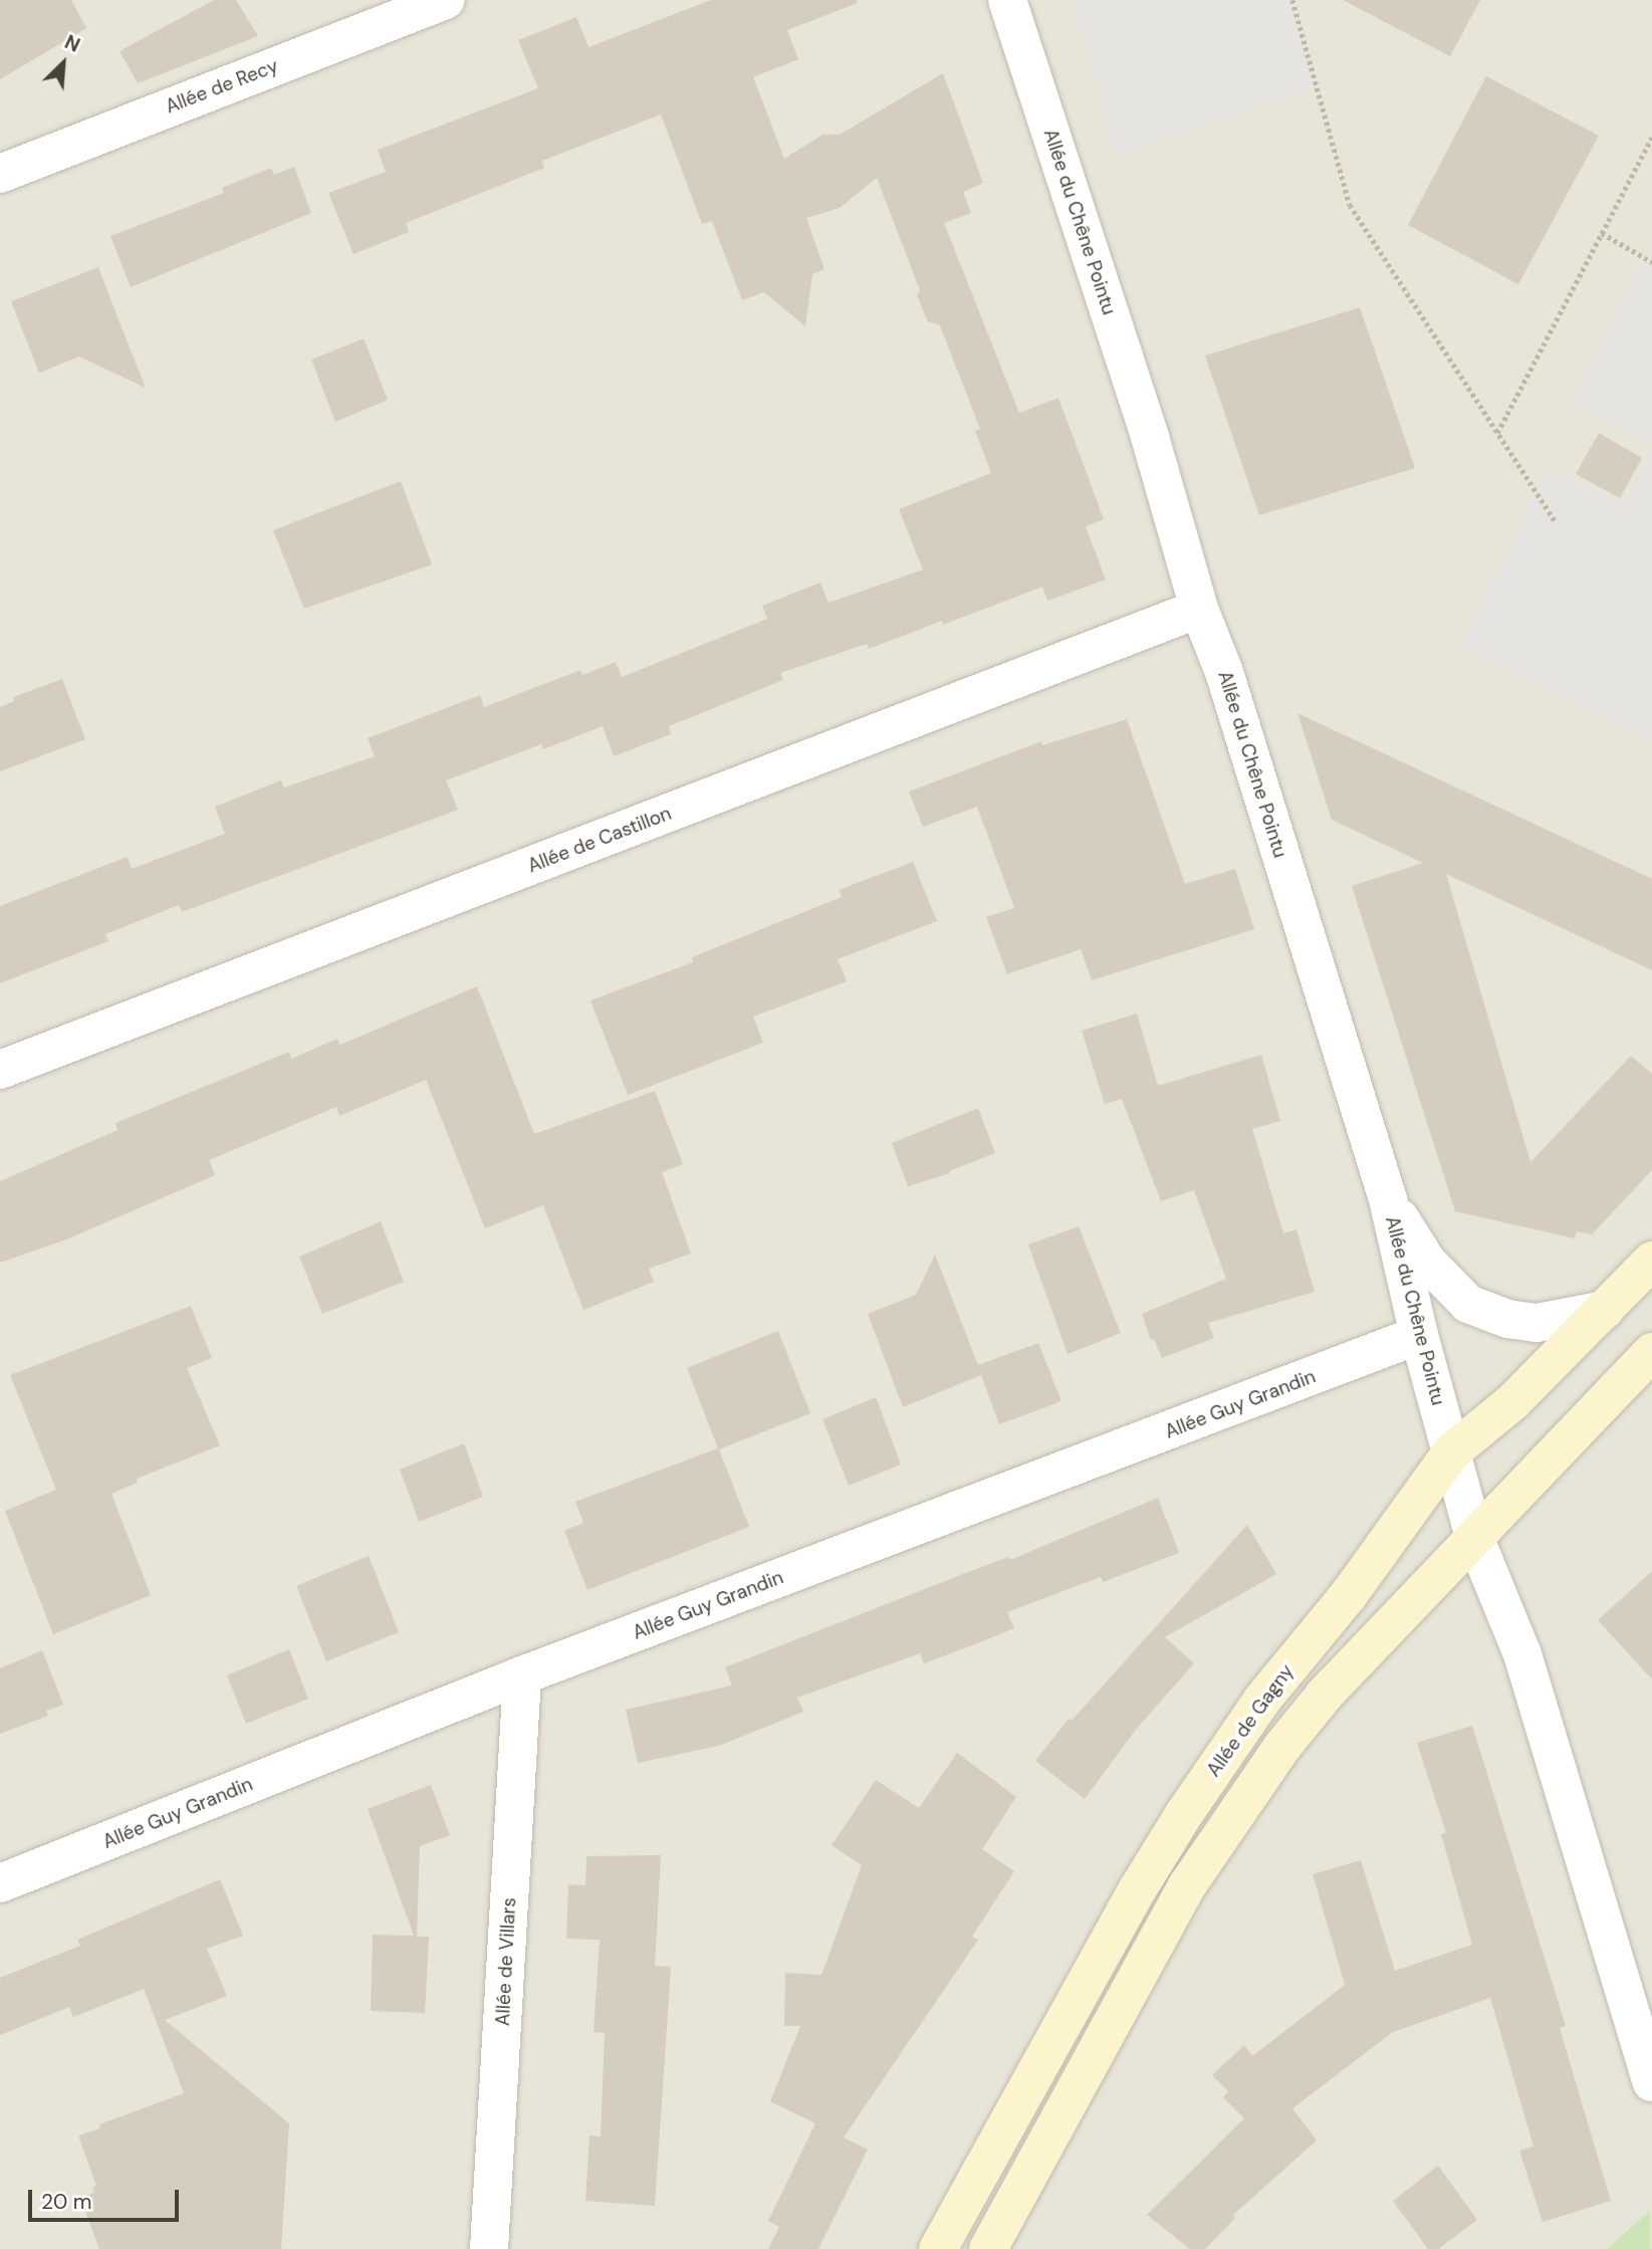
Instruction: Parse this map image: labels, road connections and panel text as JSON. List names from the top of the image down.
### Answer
{
  "streets": {
    "main road": ["Allée de Gagny"],
    "street": [
      "Allée de Recy",
      "Allée du Chêne Pointu",
      "Allée de Castillon",
      "Allée Guy Grandin",
      "Allée de Villars"
    ]
  },
  "crossings": [
    ["Allée du Chêne Pointu", "Allée de Castillon"],
    ["Allée du Chêne Pointu", "Allée Guy Grandin"],
    ["Allée du Chêne Pointu", "Allée de Gagny"],
    ["Allée Guy Grandin", "Allée de Villars"]
  ],
  "scale_bar": "20 m",
  "north": "top right"
}
